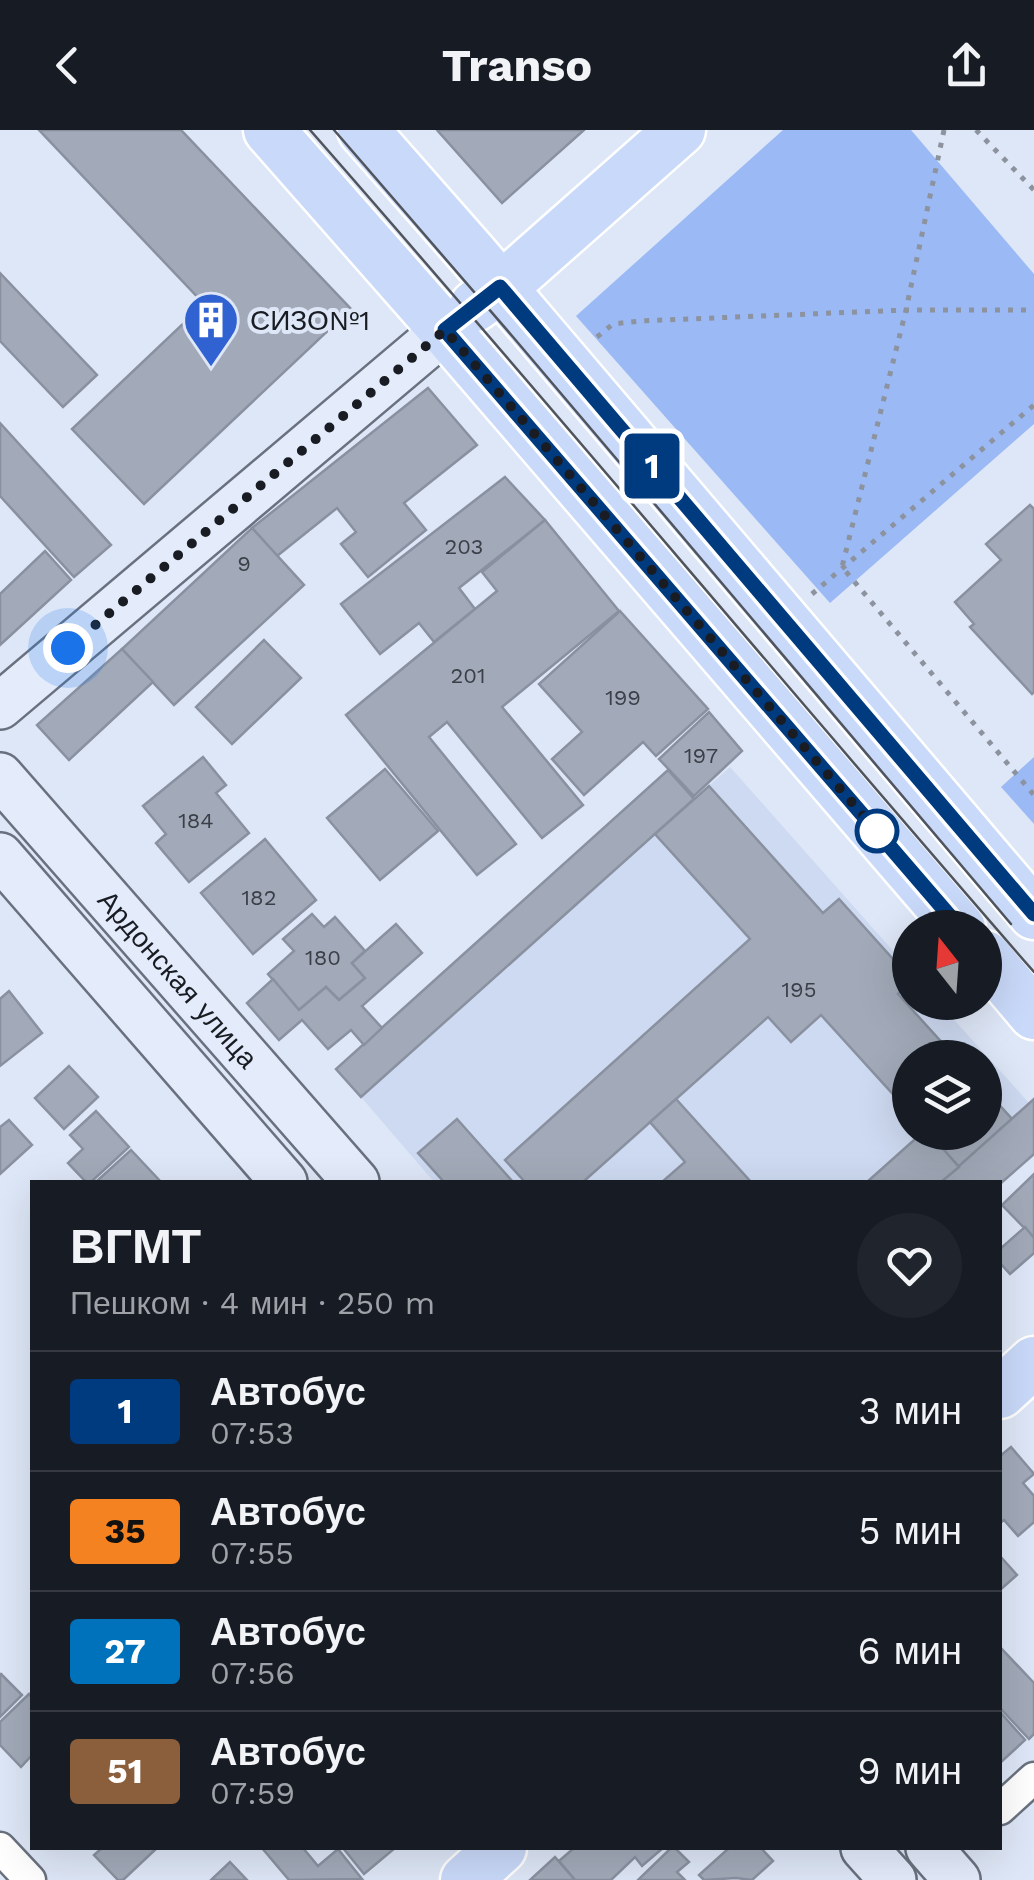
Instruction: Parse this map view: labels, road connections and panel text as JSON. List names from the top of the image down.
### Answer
{
  "streets": {
    "main road": ["Ардонская улица"]
  },
  "places": {
    "building": ["СИЗО№1"]
  },
  "lines": ["bus line 1"],
  "house_numbers": [
    "203",
    "9",
    "201",
    "199",
    "197",
    "184",
    "182",
    "180",
    "195"
  ],
  "north": "top",
  "page": {
    "header": "Transo",
    "on_map": "1",
    "heading": ["ВГМТ", "Пешком · 4 мин · 250 m"],
    "list": [
      {
        "mark": "1",
        "name": "Автобус",
        "note": "07:53",
        "value": "3 мин"
      },
      {
        "mark": "35",
        "name": "Автобус",
        "note": "07:55",
        "value": "5 мин"
      },
      {
        "mark": "27",
        "name": "Автобус",
        "note": "07:56",
        "value": "6 мин"
      },
      {
        "mark": "51",
        "name": "Автобус",
        "note": "07:59",
        "value": "9 мин"
      }
    ]
  }
}
